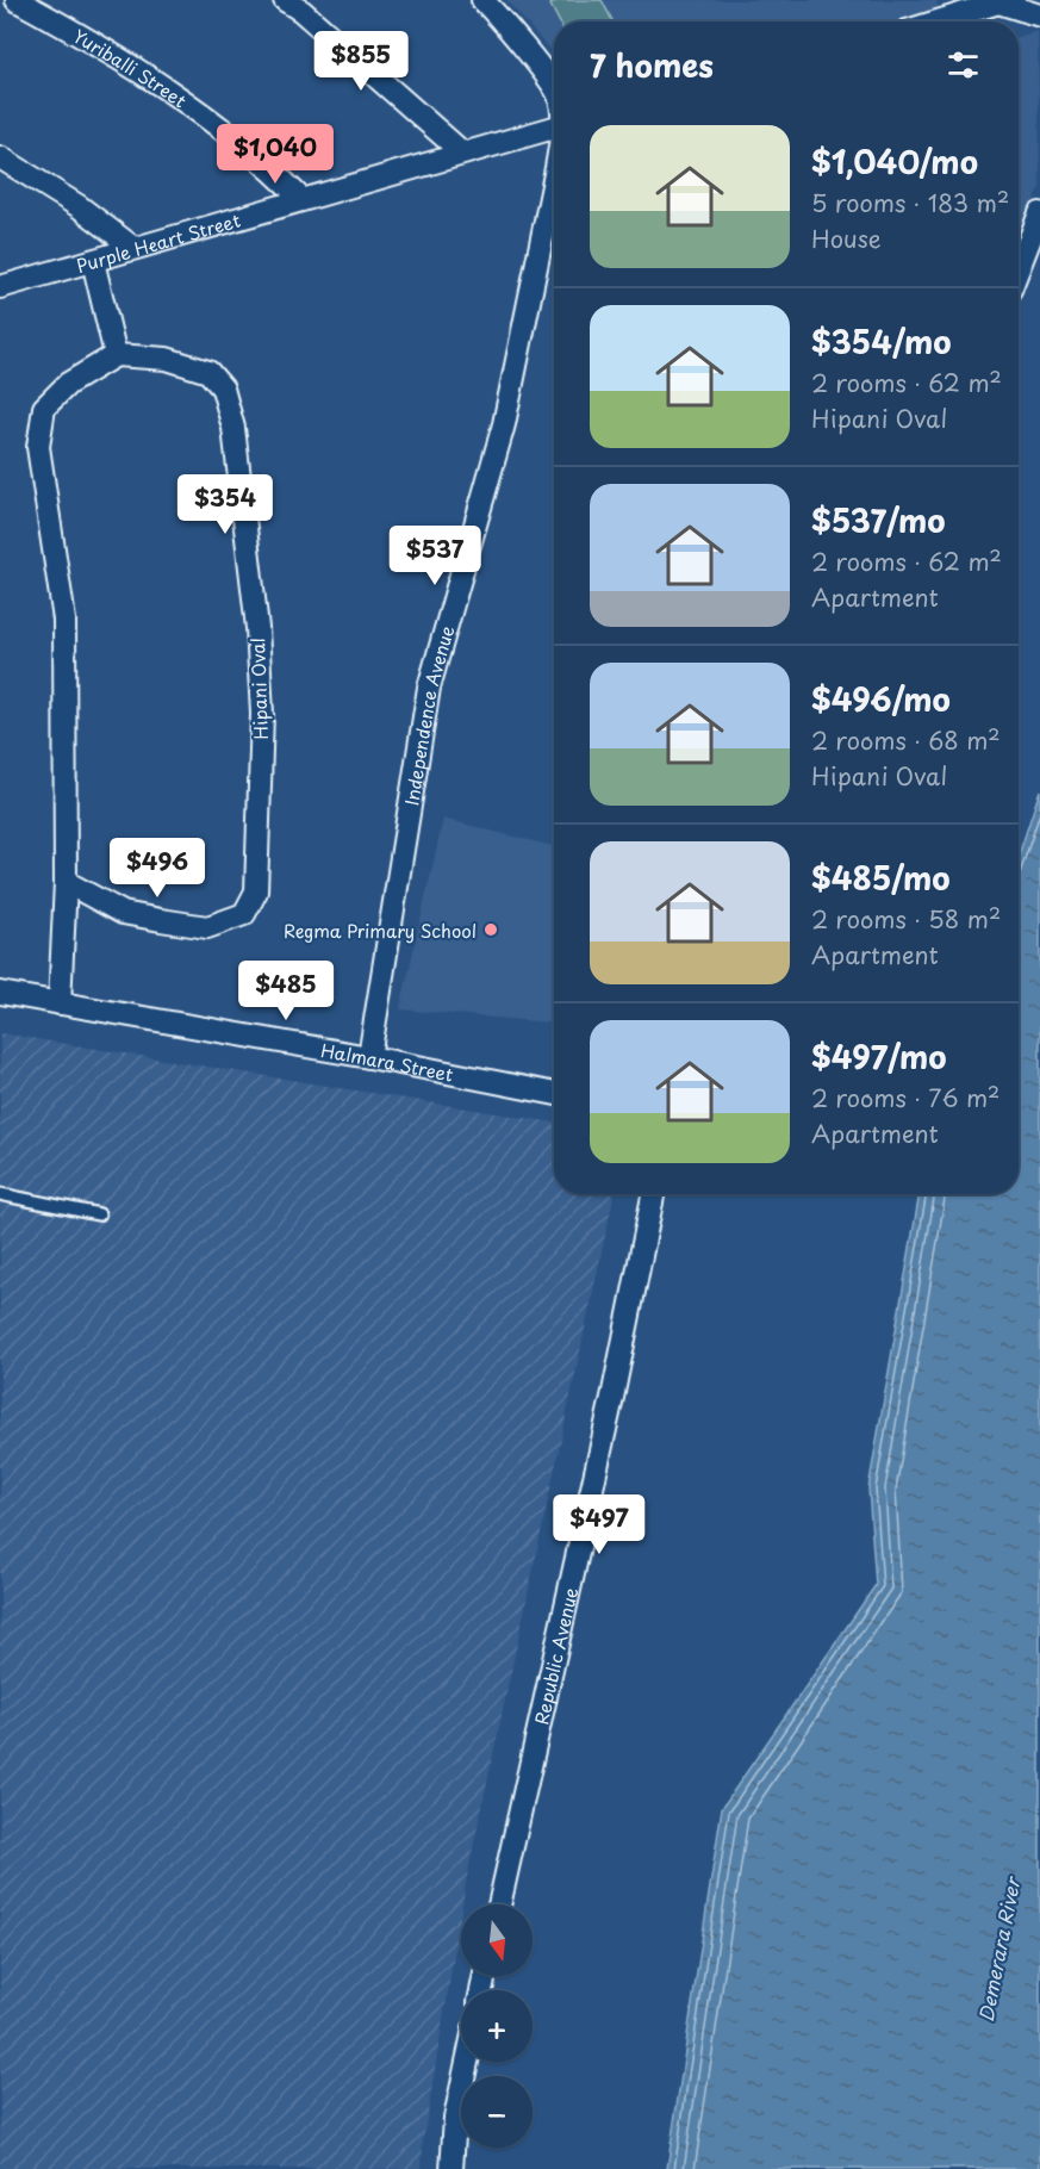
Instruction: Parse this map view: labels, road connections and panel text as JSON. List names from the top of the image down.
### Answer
{
  "streets": {
    "street": [
      "Yuriballi Street",
      "Purple Heart Street",
      "Hipani Oval",
      "Independence Avenue",
      "Halmara Street",
      "Republic Avenue"
    ]
  },
  "crossings": [
    ["Yuriballi Street", "Purple Heart Street"],
    ["Independence Avenue", "Halmara Street"]
  ],
  "water": ["Demerara River"],
  "places": ["Regma Primary School"],
  "north": "bottom",
  "page": {
    "heading": "7 homes",
    "price": [
      "$855",
      "$1,040",
      "$354",
      "$537",
      "$496",
      "$485",
      "$497"
    ],
    "list": [
      {
        "name": "$1,040/mo",
        "note": "5 rooms · 183 m² · House"
      },
      {
        "name": "$354/mo",
        "note": "2 rooms · 62 m² · Hipani Oval"
      },
      {
        "name": "$537/mo",
        "note": "2 rooms · 62 m² · Apartment"
      },
      {
        "name": "$496/mo",
        "note": "2 rooms · 68 m² · Hipani Oval"
      },
      {
        "name": "$485/mo",
        "note": "2 rooms · 58 m² · Apartment"
      },
      {
        "name": "$497/mo",
        "note": "2 rooms · 76 m² · Apartment"
      }
    ],
    "map_buttons": ["+", "−"]
  }
}
